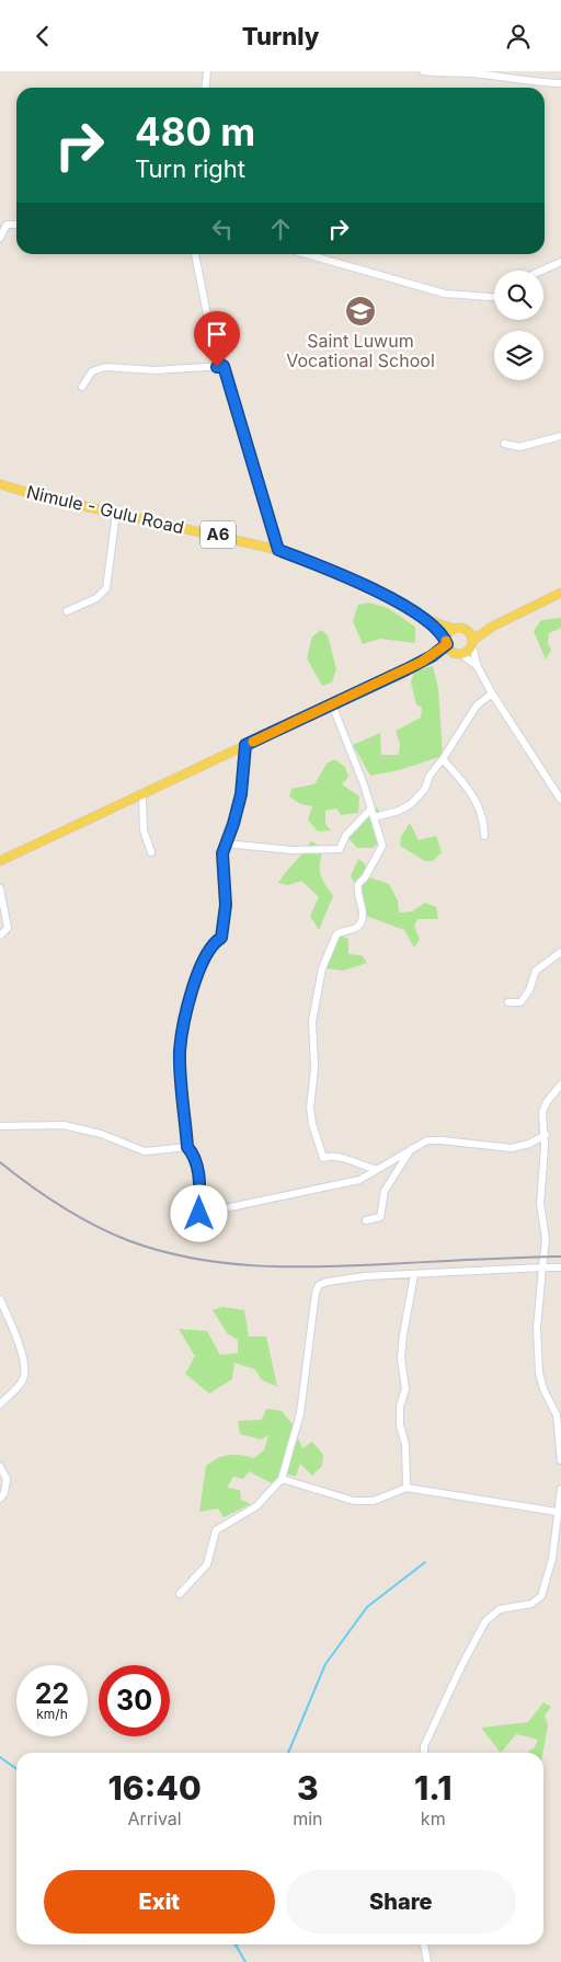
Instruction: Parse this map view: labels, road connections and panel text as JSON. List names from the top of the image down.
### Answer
{
  "streets": {
    "main road": ["Nimule - Gulu Road", "A6"]
  },
  "crossings": [
    ["Nimule - Gulu Road", "A6"]
  ],
  "places": {
    "school or university": ["Saint Luwum Vocational School"]
  },
  "page": {
    "header": "Turnly",
    "turn": ["480 m", "Turn right"],
    "speed": "22 km/h",
    "limit": "30",
    "eta": [
      "16:40",
      "Arrival",
      "3",
      "min",
      "1.1",
      "km"
    ],
    "buttons": ["Exit", "Share"]
  }
}
